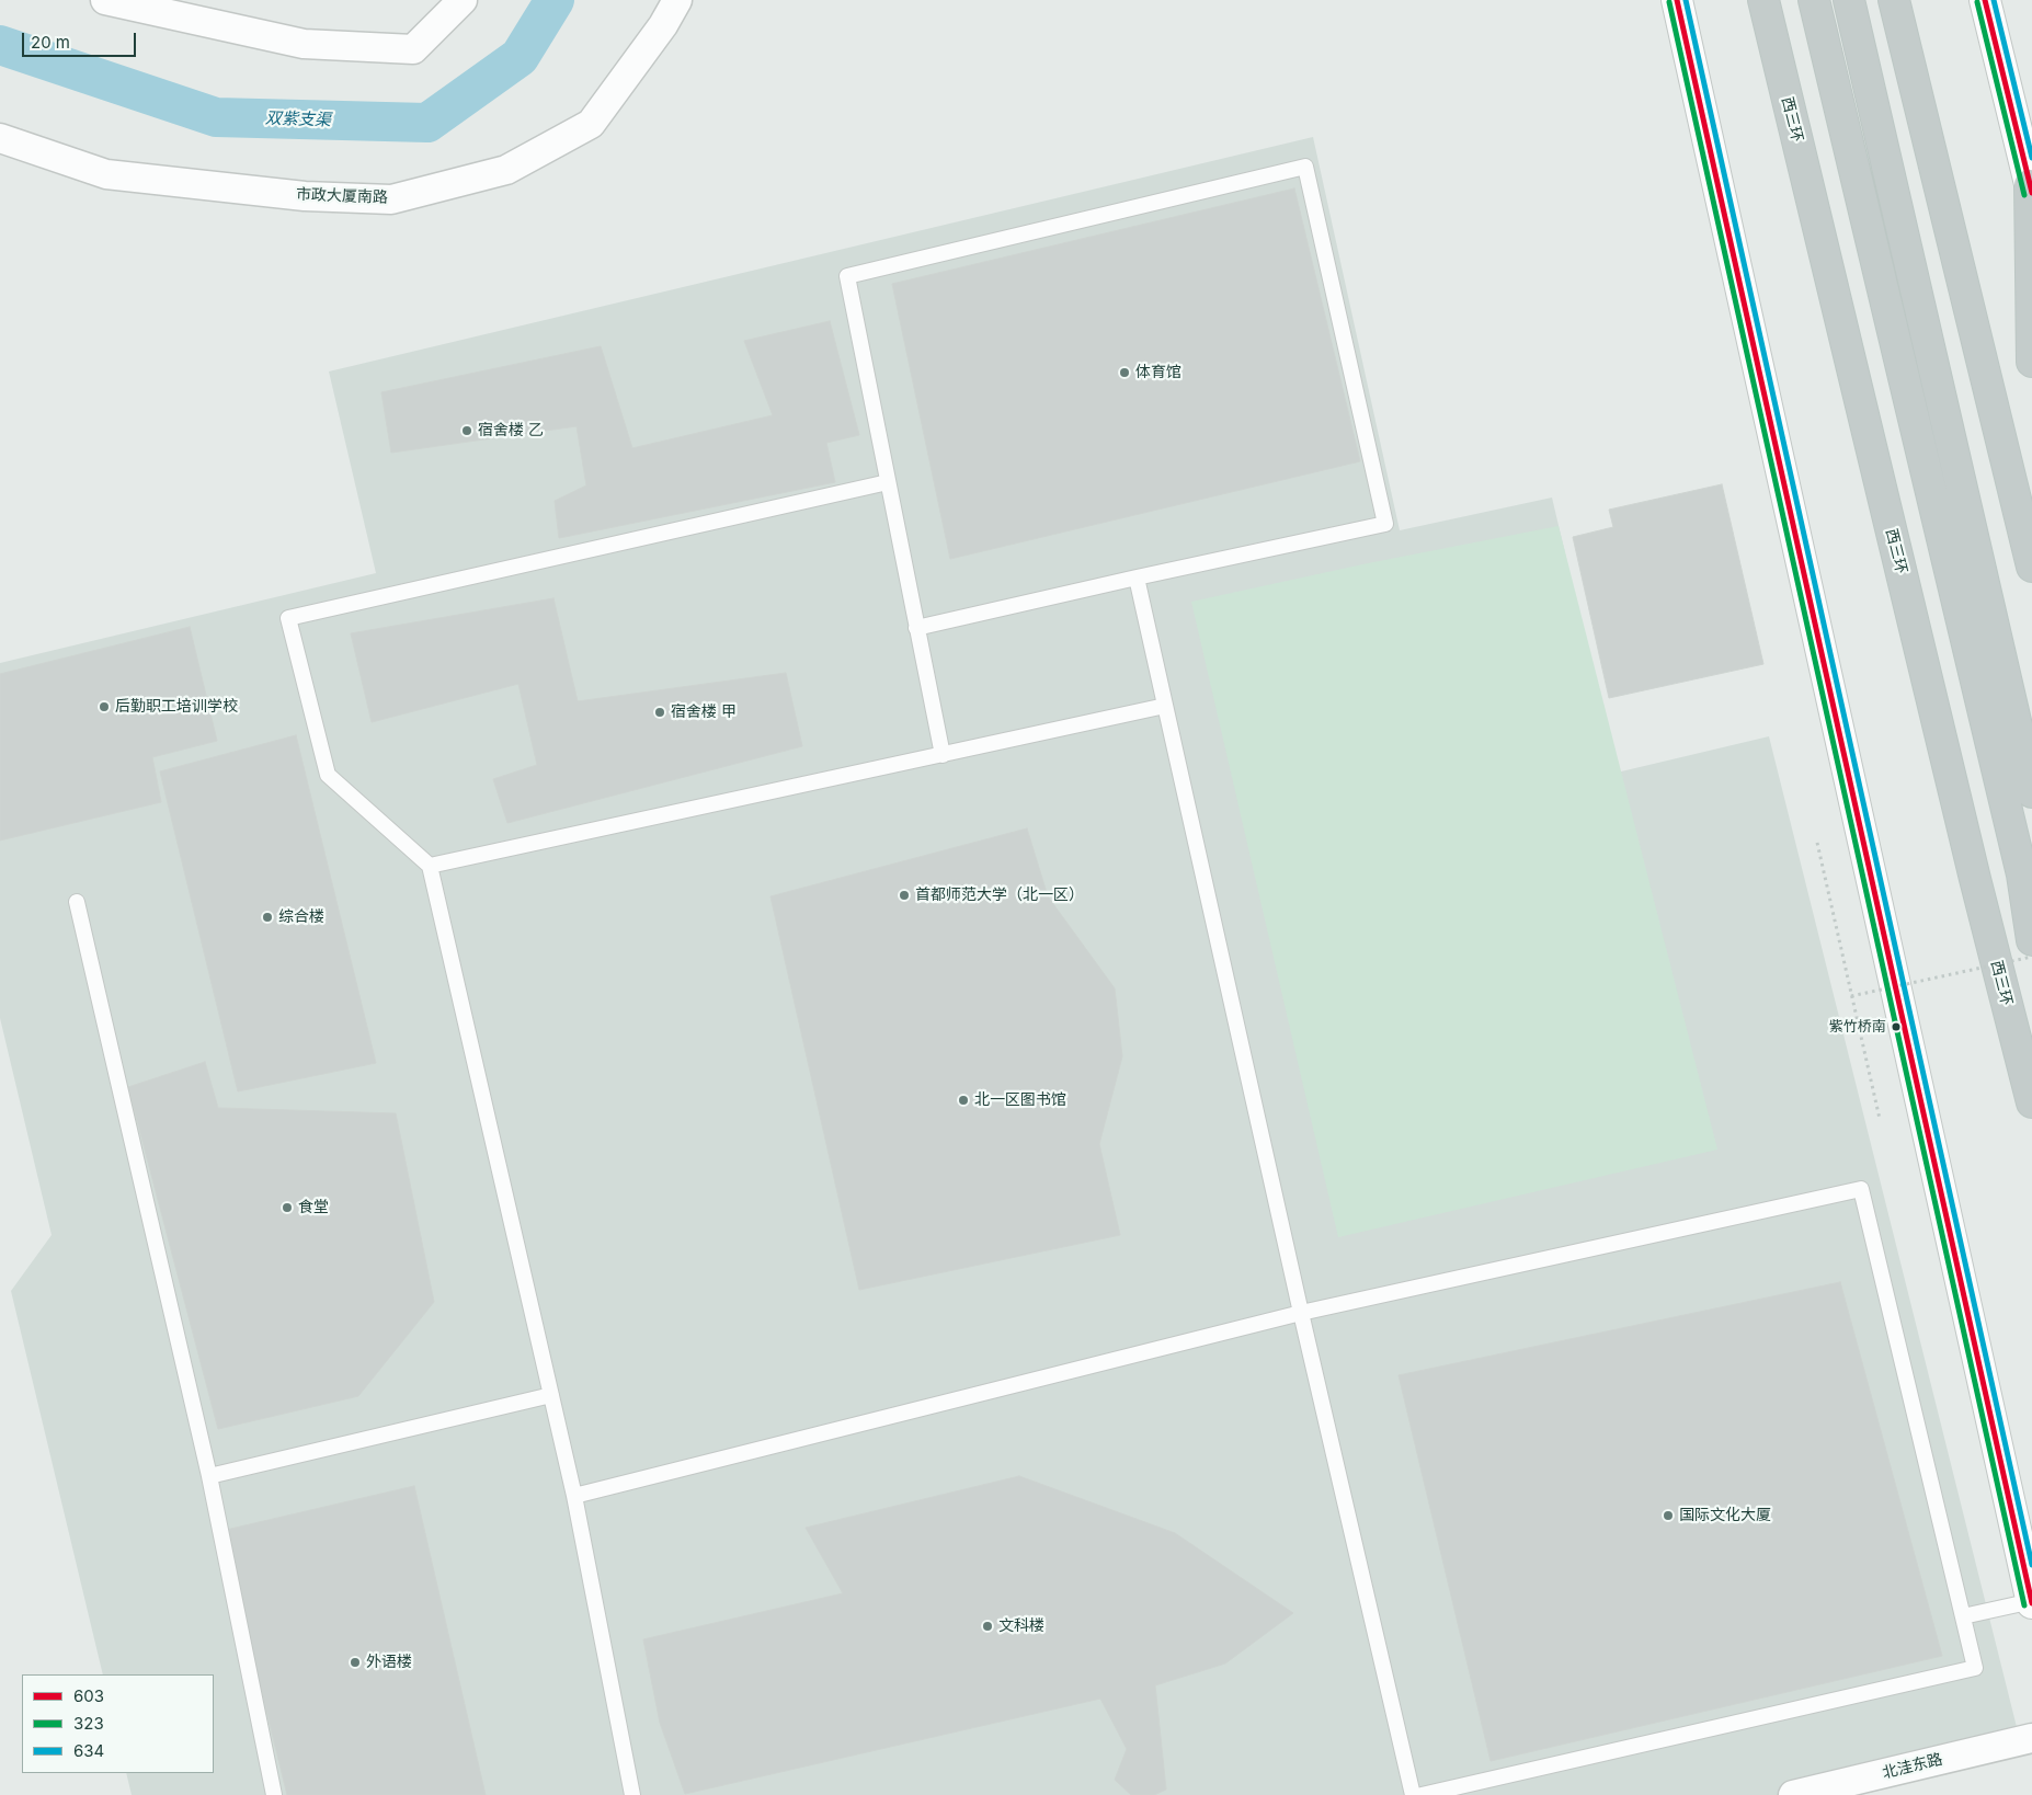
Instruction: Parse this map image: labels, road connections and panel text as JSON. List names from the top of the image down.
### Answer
{
  "streets": {
    "highway": ["西三环"],
    "street": ["市政大厦南路", "北洼东路"]
  },
  "water": ["双紫支渠"],
  "places": [
    "体育馆",
    "宿舍楼 乙",
    "后勤职工培训学校",
    "宿舍楼 甲",
    "首都师范大学（北一区）",
    "综合楼",
    "紫竹桥南",
    "北一区图书馆",
    "食堂",
    "国际文化大厦",
    "文科楼",
    "外语楼"
  ],
  "lines": ["transit line 603", "transit line 634", "transit line 323"],
  "legend": ["603", "323", "634"],
  "scale_bar": "20 m"
}
